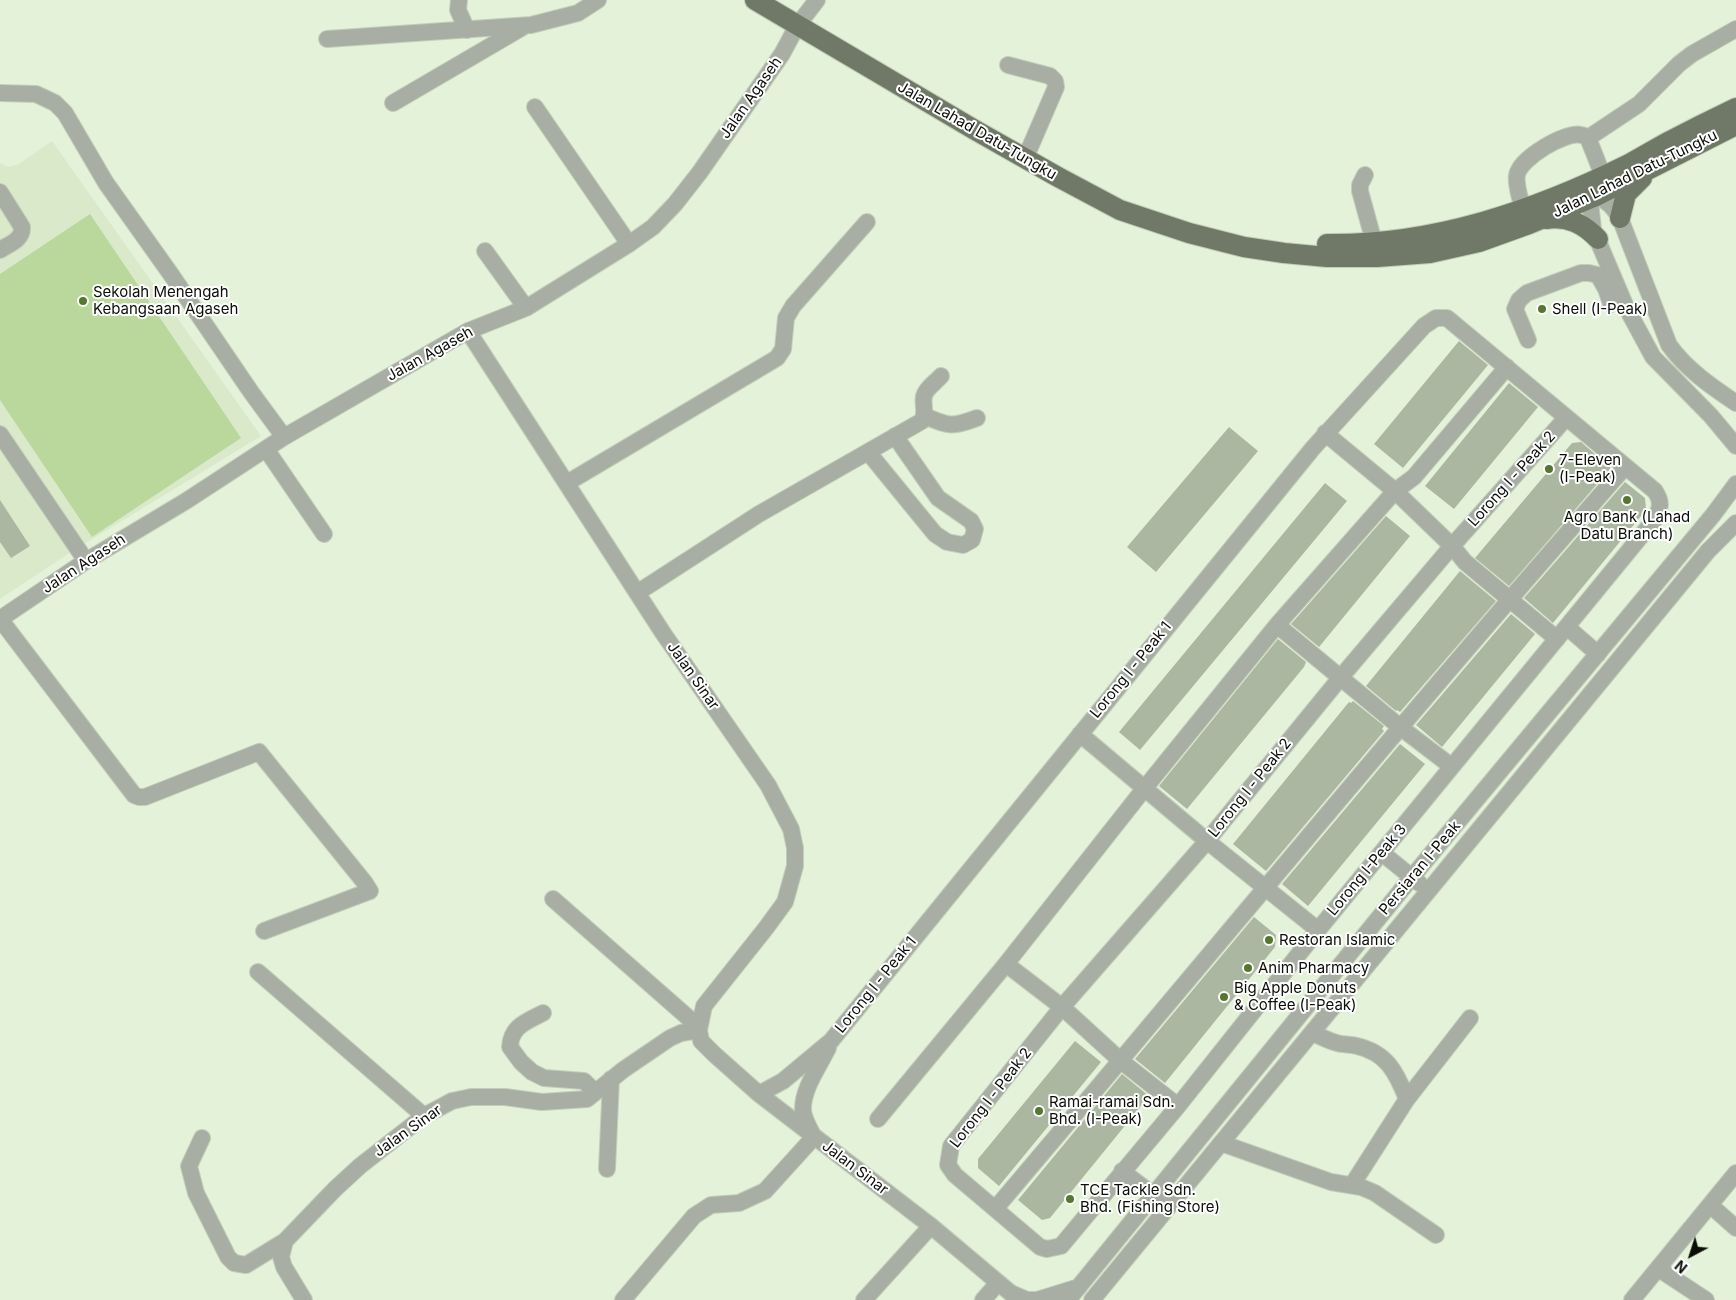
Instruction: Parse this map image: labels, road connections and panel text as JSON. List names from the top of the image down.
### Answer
{
  "streets": {
    "main road": ["Jalan Lahad Datu-Tungku"],
    "street": [
      "Jalan Agaseh",
      "Lorong I - Peak 2",
      "Lorong I - Peak 1",
      "Jalan Sinar",
      "Persiaran I-Peak",
      "Lorong I-Peak 3"
    ]
  },
  "crossings": [
    ["Jalan Agaseh", "Jalan Lahad Datu-Tungku"],
    ["Jalan Agaseh", "Jalan Sinar"],
    ["Lorong I - Peak 2", "Lorong I-Peak 3"],
    ["Lorong I - Peak 1", "Jalan Sinar"]
  ],
  "places": [
    "Sekolah Menengah Kebangsaan Agaseh",
    "Shell (I-Peak)",
    "7-Eleven (I-Peak)",
    "Agro Bank (Lahad Datu Branch)",
    "Restoran Islamic",
    "Anim Pharmacy",
    "Big Apple Donuts & Coffee (I-Peak)",
    "Ramai-ramai Sdn. Bhd. (I-Peak)",
    "TCE Tackle Sdn. Bhd. (Fishing Store)"
  ],
  "north": "bottom left"
}
